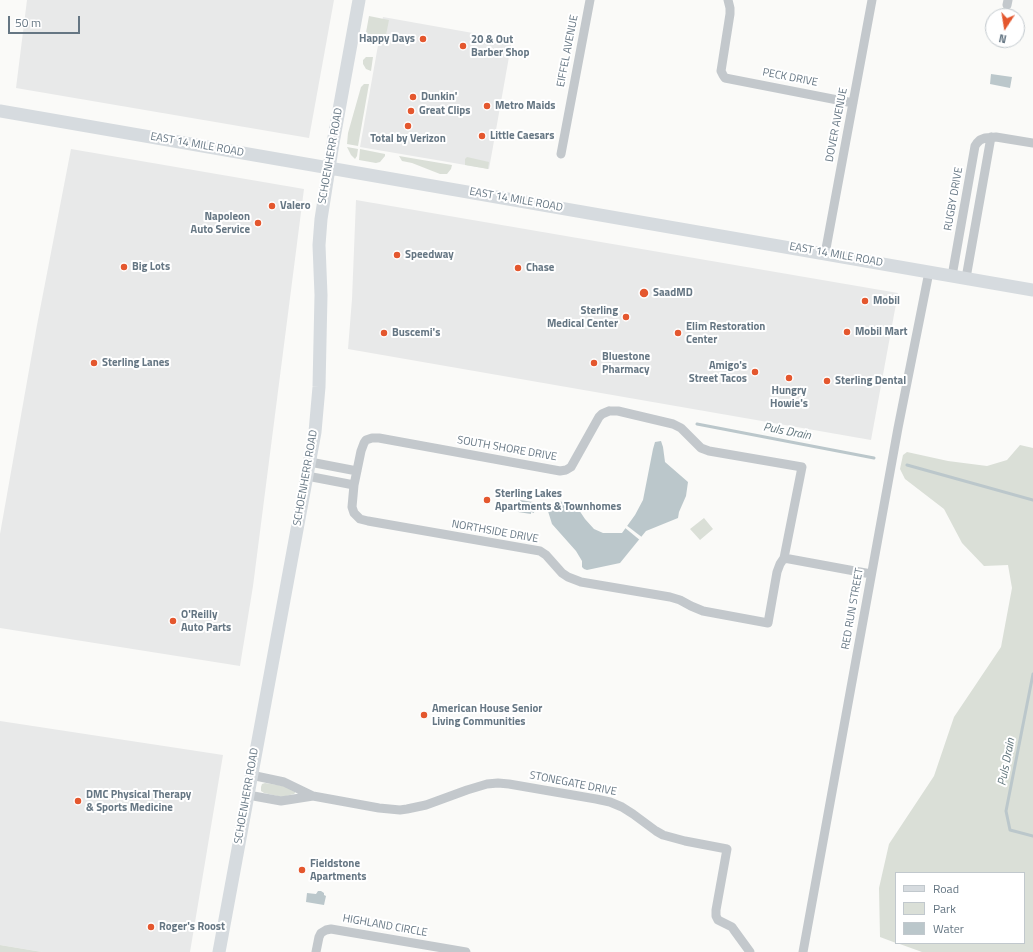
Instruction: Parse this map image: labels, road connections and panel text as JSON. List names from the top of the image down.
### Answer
{
  "streets": {
    "main road": ["EAST 14 MILE ROAD", "SCHOENHERR ROAD"],
    "street": [
      "EIFFEL AVENUE",
      "PECK DRIVE",
      "DOVER AVENUE",
      "RUGBY DRIVE",
      "SOUTH SHORE DRIVE",
      "NORTHSIDE DRIVE",
      "RED RUN STREET",
      "STONEGATE DRIVE",
      "HIGHLAND CIRCLE"
    ]
  },
  "crossings": [
    ["PECK DRIVE", "DOVER AVENUE"],
    ["DOVER AVENUE", "EAST 14 MILE ROAD"],
    ["EAST 14 MILE ROAD", "SCHOENHERR ROAD"],
    ["EAST 14 MILE ROAD", "RUGBY DRIVE"],
    ["EAST 14 MILE ROAD", "RED RUN STREET"],
    ["SCHOENHERR ROAD", "STONEGATE DRIVE"],
    ["SOUTH SHORE DRIVE", "NORTHSIDE DRIVE"]
  ],
  "water": ["Puls Drain"],
  "places": [
    "Happy Days",
    "20 & Out Barber Shop",
    "Dunkin'",
    "Metro Maids",
    "Great Clips",
    "Total by Verizon",
    "Little Caesars",
    "Valero",
    "Napoleon Auto Service",
    "Speedway",
    "Big Lots",
    "Chase",
    "SaadMD",
    "Mobil",
    "Sterling Medical Center",
    "Mobil Mart",
    "Buscemi's",
    "Elim Restoration Center",
    "Sterling Lanes",
    "Bluestone Pharmacy",
    "Amigo's Street Tacos",
    "Hungry Howie's",
    "Sterling Dental",
    "Sterling Lakes Apartments & Townhomes",
    "O'Reilly Auto Parts",
    "American House Senior Living Communities",
    "DMC Physical Therapy & Sports Medicine",
    "Fieldstone Apartments",
    "Roger's Roost"
  ],
  "legend": ["Road", "Park", "Water"],
  "scale_bar": "50 m",
  "north": "bottom"
}
